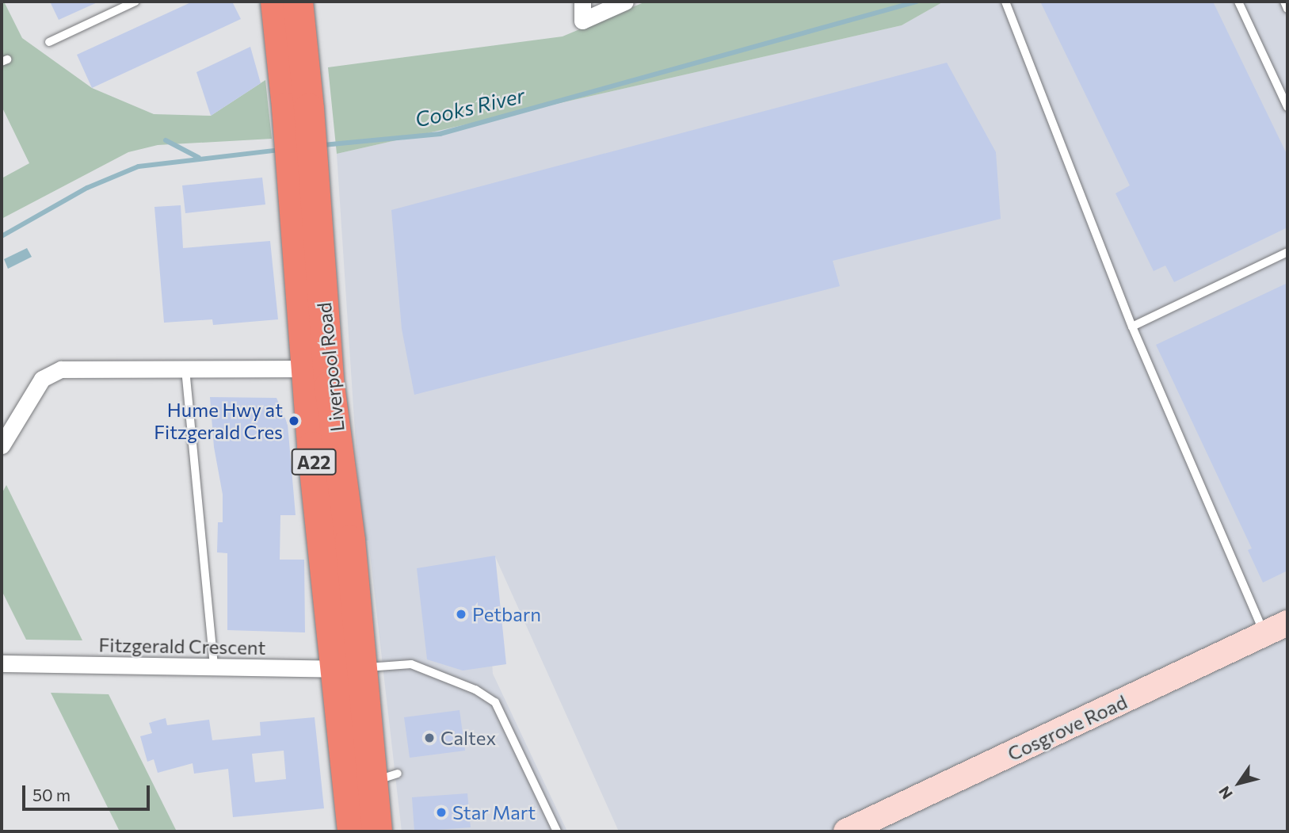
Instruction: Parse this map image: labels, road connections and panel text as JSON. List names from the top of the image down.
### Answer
{
  "streets": {
    "highway": ["Liverpool Road", "A22"],
    "main road": ["Cosgrove Road"],
    "street": ["Fitzgerald Crescent"]
  },
  "crossings": [
    ["Liverpool Road", "Fitzgerald Crescent"]
  ],
  "water": ["Cooks River"],
  "places": [
    "Hume Hwy at Fitzgerald Cres",
    "Petbarn",
    "Caltex",
    "Star Mart"
  ],
  "scale_bar": "50 m",
  "north": "bottom left"
}
